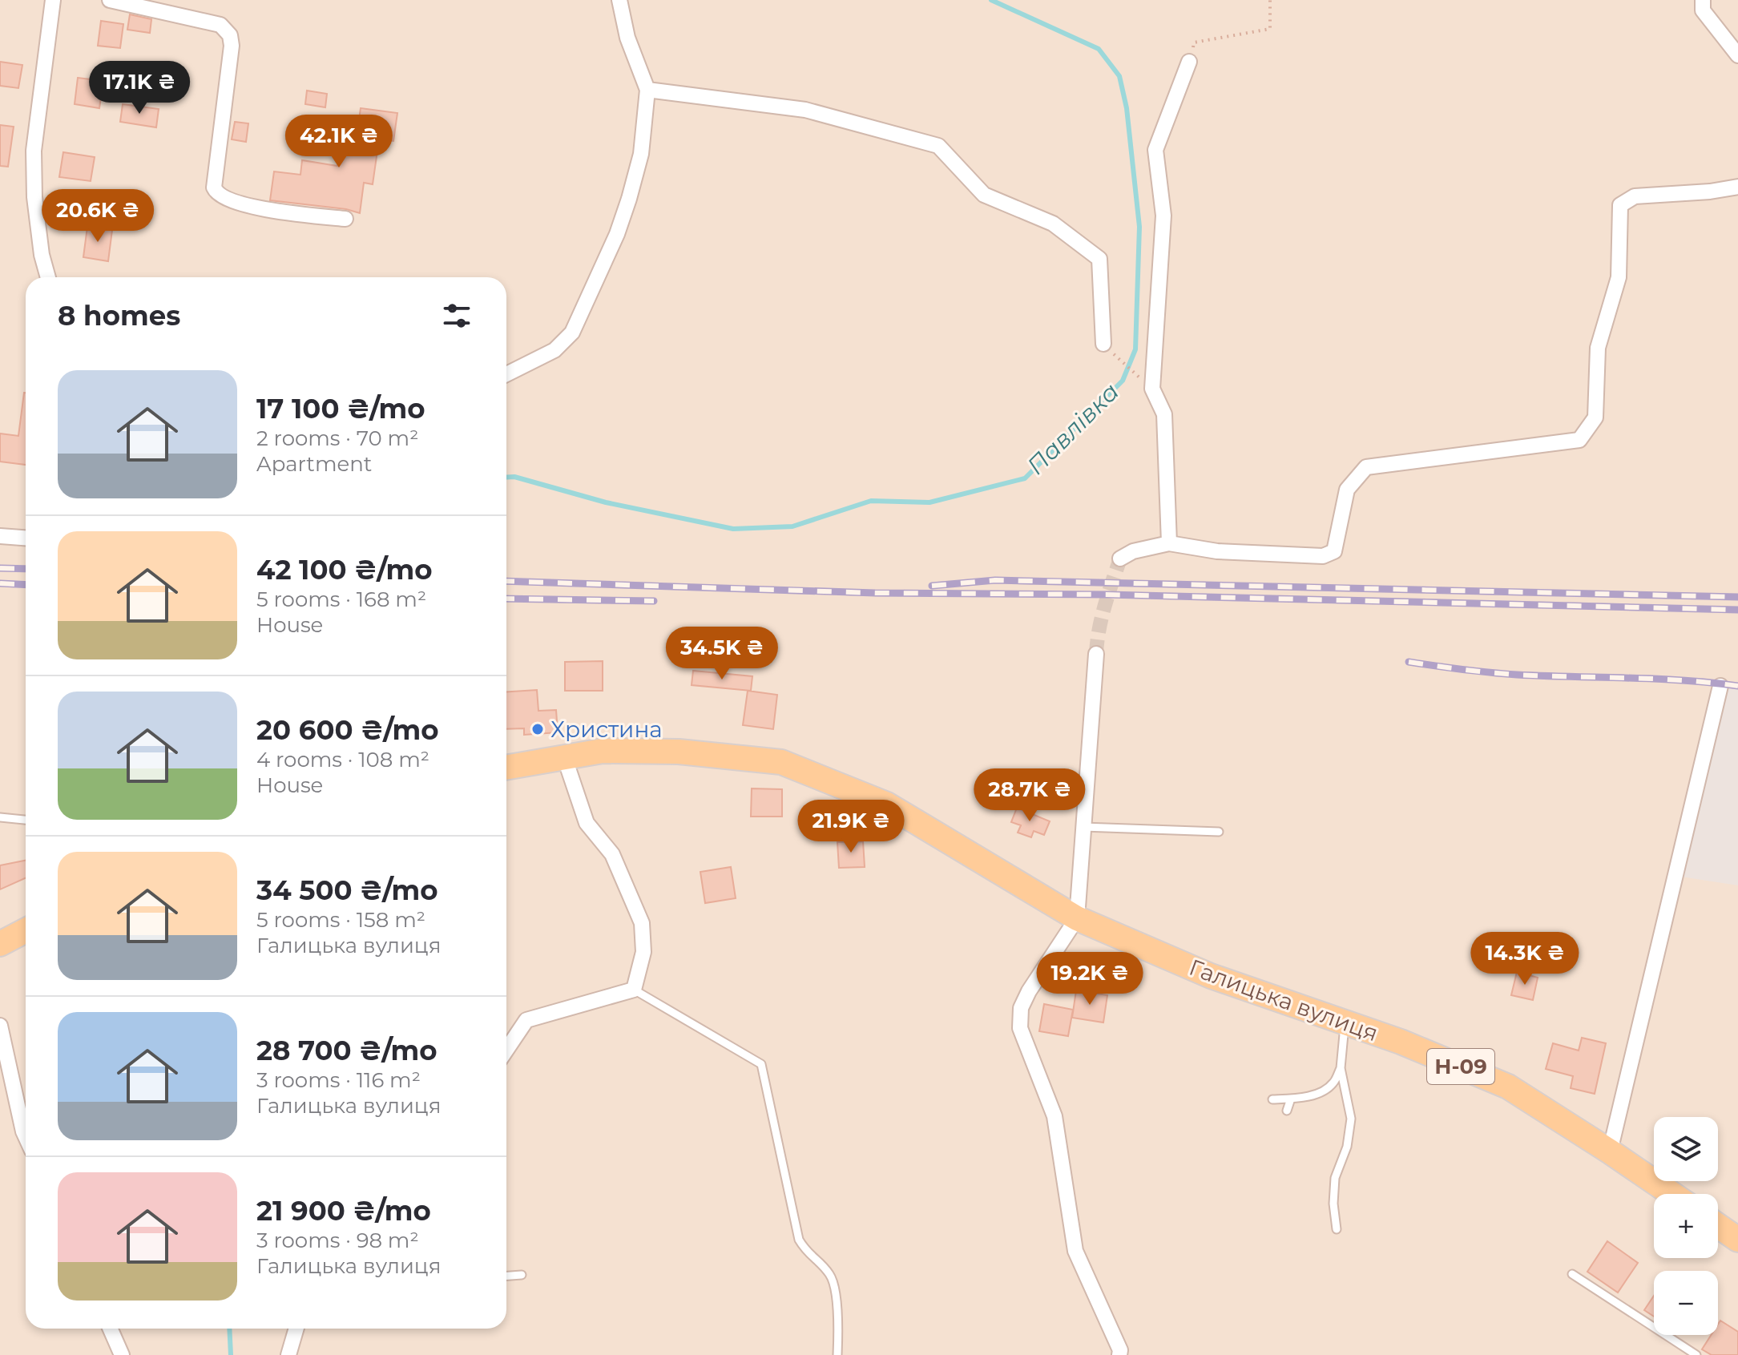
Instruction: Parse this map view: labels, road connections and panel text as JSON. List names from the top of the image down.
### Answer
{
  "streets": {
    "main road": ["Галицька вулиця", "Н-09"]
  },
  "water": ["Павлівка"],
  "places": ["Христина"],
  "page": {
    "price": [
      "17.1K ₴",
      "42.1K ₴",
      "20.6K ₴",
      "34.5K ₴",
      "28.7K ₴",
      "21.9K ₴",
      "14.3K ₴",
      "19.2K ₴"
    ],
    "heading": "8 homes",
    "list": [
      {
        "name": "17 100 ₴/mo",
        "note": "2 rooms · 70 m² · Apartment"
      },
      {
        "name": "42 100 ₴/mo",
        "note": "5 rooms · 168 m² · House"
      },
      {
        "name": "20 600 ₴/mo",
        "note": "4 rooms · 108 m² · House"
      },
      {
        "name": "34 500 ₴/mo",
        "note": "5 rooms · 158 m² · Галицька вулиця"
      },
      {
        "name": "28 700 ₴/mo",
        "note": "3 rooms · 116 m² · Галицька вулиця"
      },
      {
        "name": "21 900 ₴/mo",
        "note": "3 rooms · 98 m² · Галицька вулиця"
      }
    ],
    "map_buttons": ["+", "−"]
  }
}
